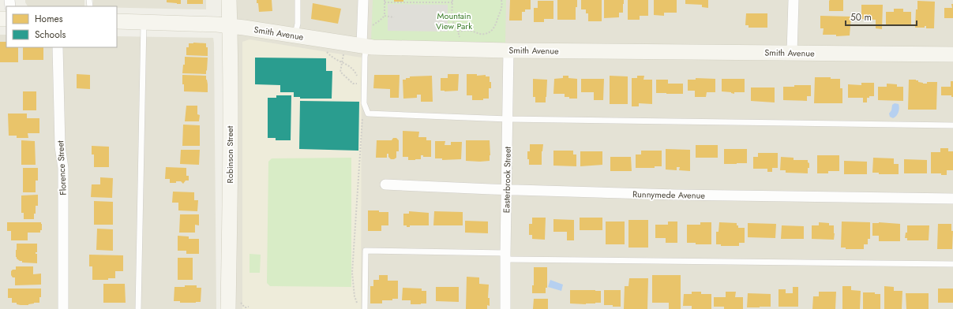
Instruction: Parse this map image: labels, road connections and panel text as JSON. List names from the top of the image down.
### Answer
{
  "streets": {
    "street": [
      "Smith Avenue",
      "Robinson Street",
      "Florence Street",
      "Easterbrook Street",
      "Runnymede Avenue"
    ]
  },
  "crossings": [
    ["Smith Avenue", "Robinson Street"],
    ["Smith Avenue", "Easterbrook Street"],
    ["Easterbrook Street", "Runnymede Avenue"]
  ],
  "parks": ["Mountain View Park"],
  "legend": ["Homes", "Schools"],
  "scale_bar": "50 m"
}
